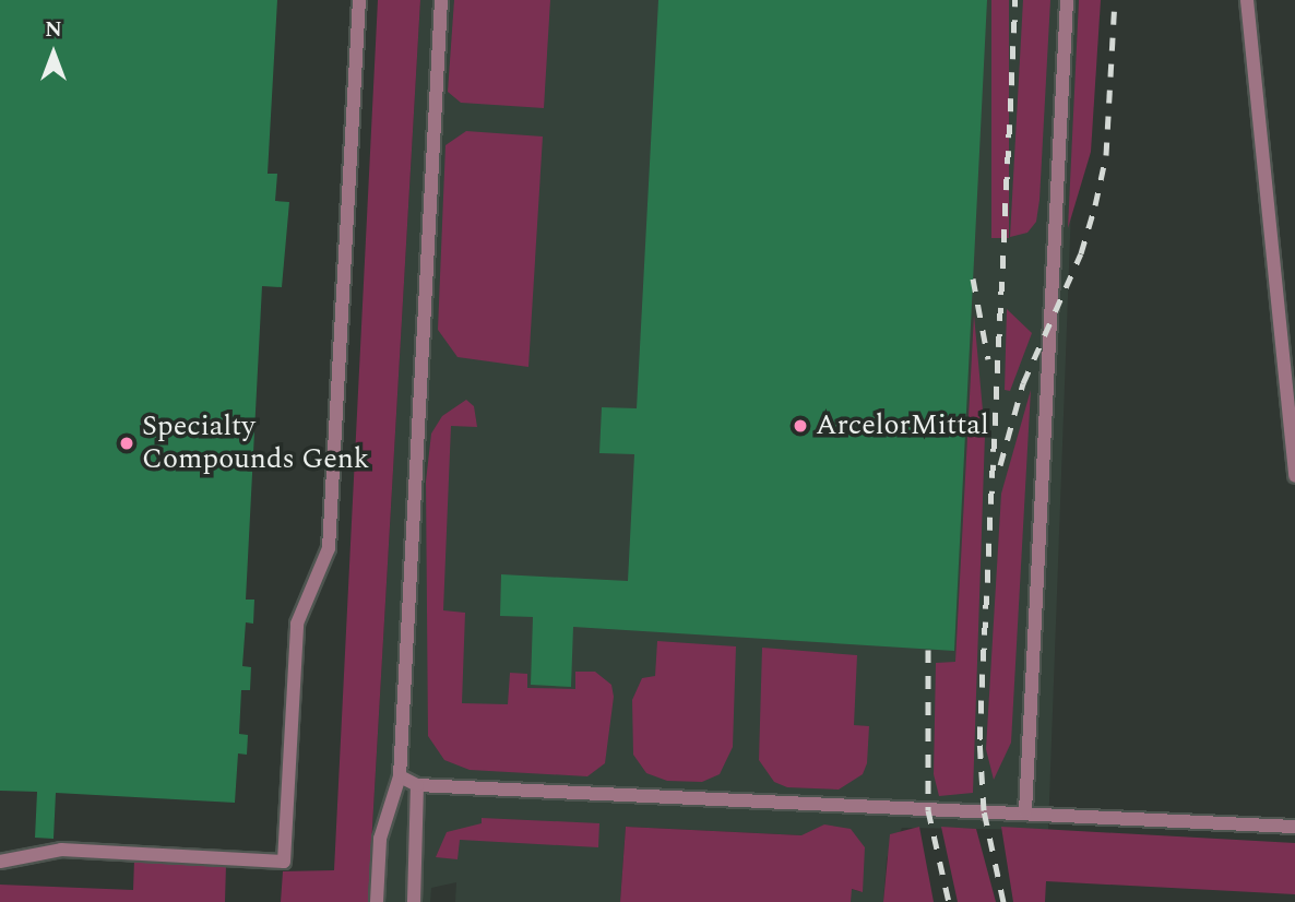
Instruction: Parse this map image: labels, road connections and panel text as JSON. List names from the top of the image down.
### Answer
{
  "places": ["ArcelorMittal", "Specialty Compounds Genk"],
  "north": "top"
}
